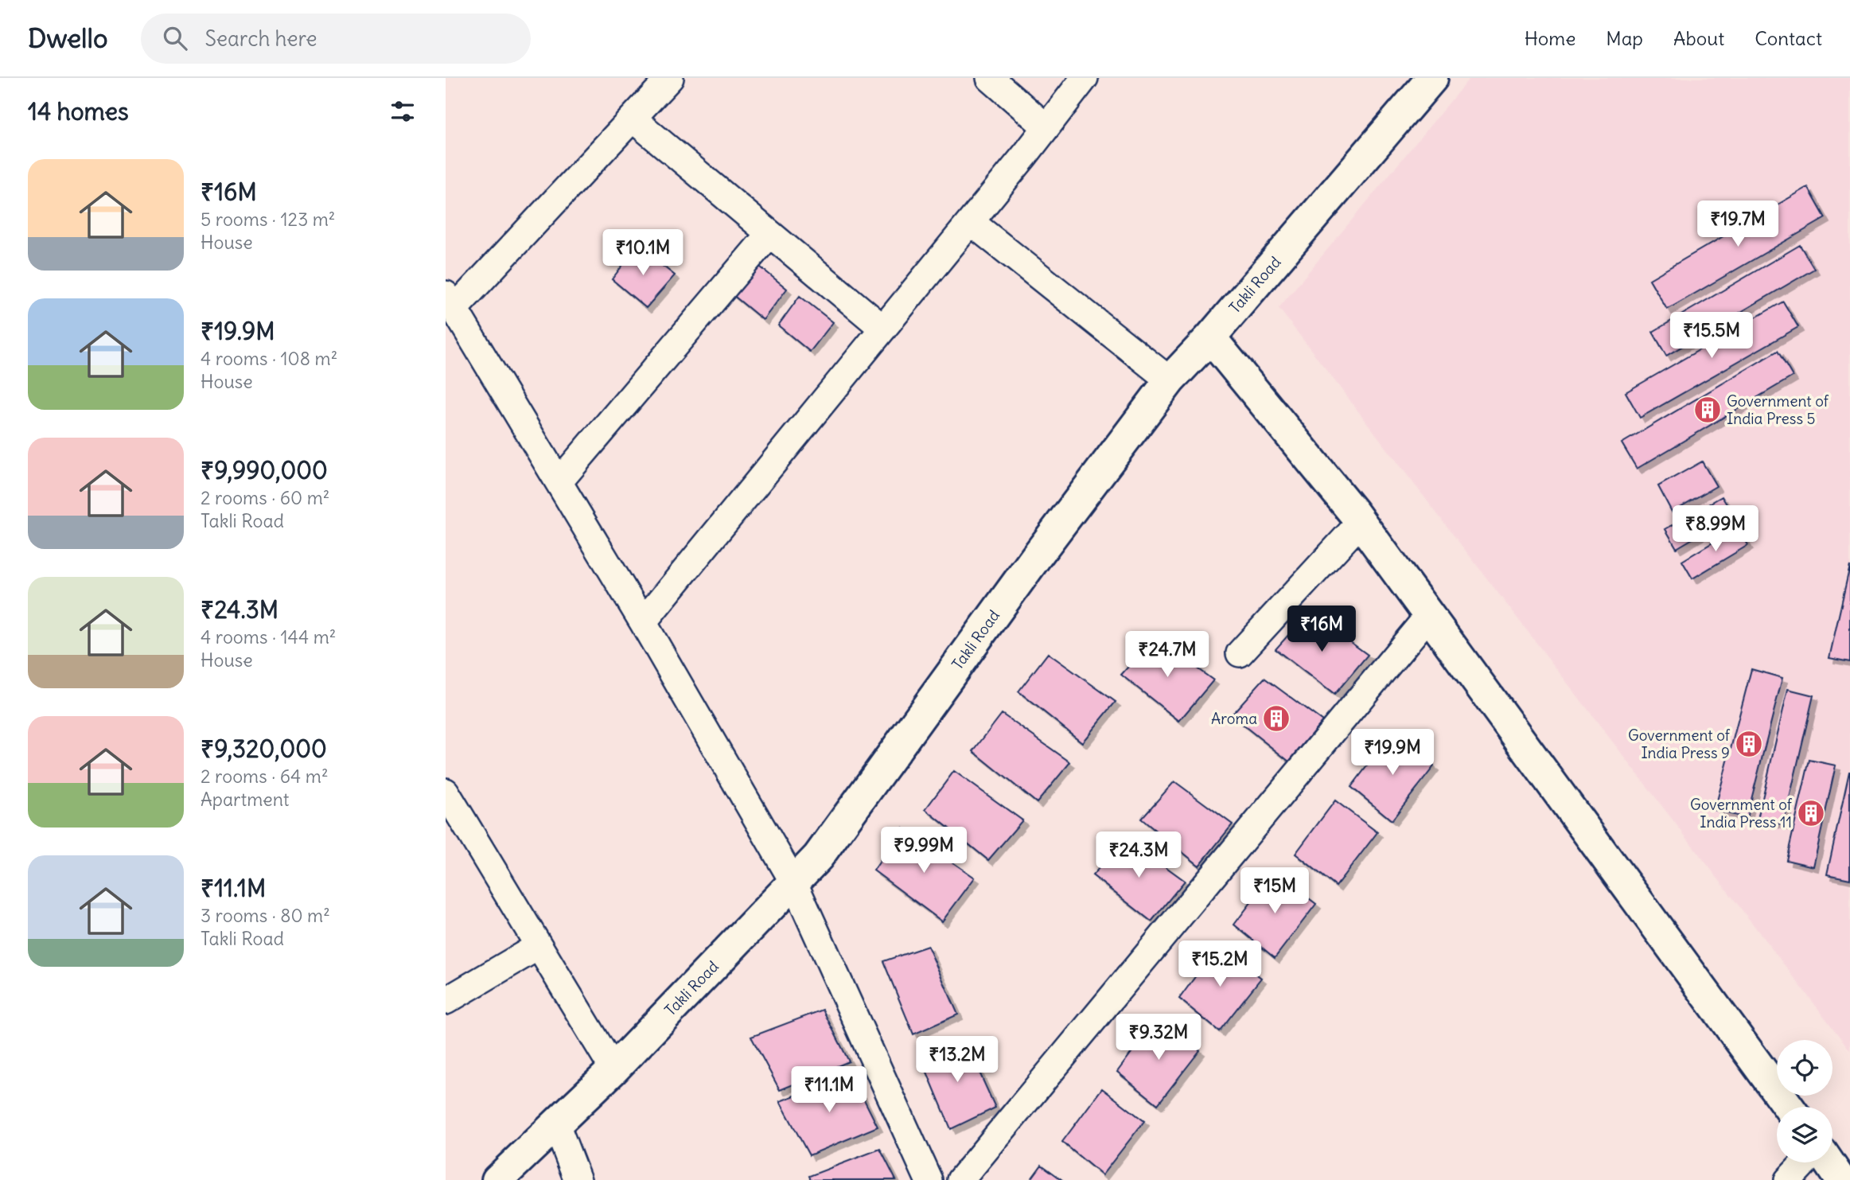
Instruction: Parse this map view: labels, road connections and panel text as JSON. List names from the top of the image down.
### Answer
{
  "streets": {
    "main road": ["Takli Road"]
  },
  "places": {
    "building": [
      "Government of India Press 5",
      "Aroma",
      "Government of India Press 9",
      "Government of India Press 11"
    ]
  },
  "page": {
    "header": "Dwello",
    "search": "Search here",
    "nav": [
      "Home",
      "Map",
      "About",
      "Contact"
    ],
    "heading": "14 homes",
    "list": [
      {
        "name": "₹16M",
        "note": "5 rooms · 123 m² · House"
      },
      {
        "name": "₹19.9M",
        "note": "4 rooms · 108 m² · House"
      },
      {
        "name": "₹9,990,000",
        "note": "2 rooms · 60 m² · Takli Road"
      },
      {
        "name": "₹24.3M",
        "note": "4 rooms · 144 m² · House"
      },
      {
        "name": "₹9,320,000",
        "note": "2 rooms · 64 m² · Apartment"
      },
      {
        "name": "₹11.1M",
        "note": "3 rooms · 80 m² · Takli Road"
      }
    ],
    "price": [
      "₹19.7M",
      "₹10.1M",
      "₹15.5M",
      "₹8.99M",
      "₹16M",
      "₹24.7M",
      "₹19.9M",
      "₹9.99M",
      "₹24.3M",
      "₹15M",
      "₹15.2M",
      "₹9.32M",
      "₹13.2M",
      "₹11.1M"
    ]
  }
}
